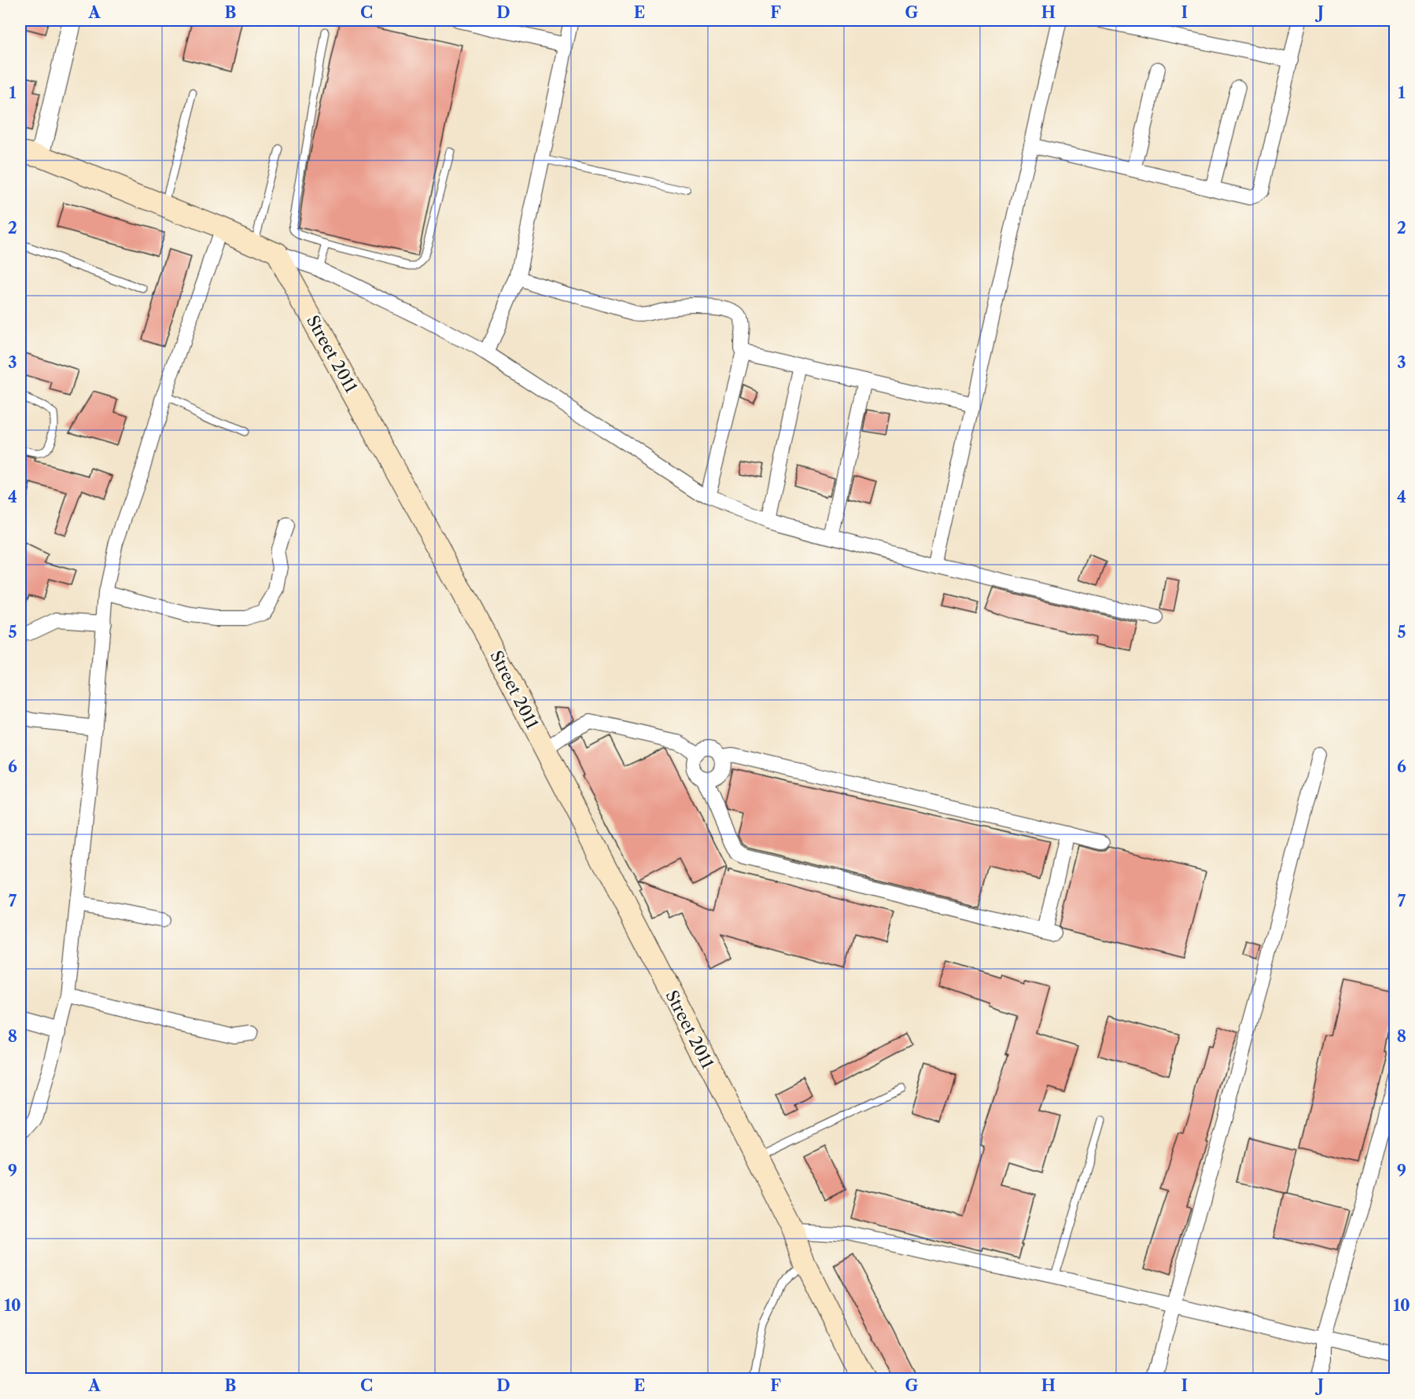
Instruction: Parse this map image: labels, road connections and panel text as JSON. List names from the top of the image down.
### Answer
{
  "streets": {
    "main road": ["Street 2011"]
  },
  "grid": {
    "columns": [
      "A",
      "B",
      "C",
      "D",
      "E",
      "F",
      "G",
      "H",
      "I",
      "J"
    ],
    "rows": [
      "1",
      "2",
      "3",
      "4",
      "5",
      "6",
      "7",
      "8",
      "9",
      "10"
    ]
  }
}
